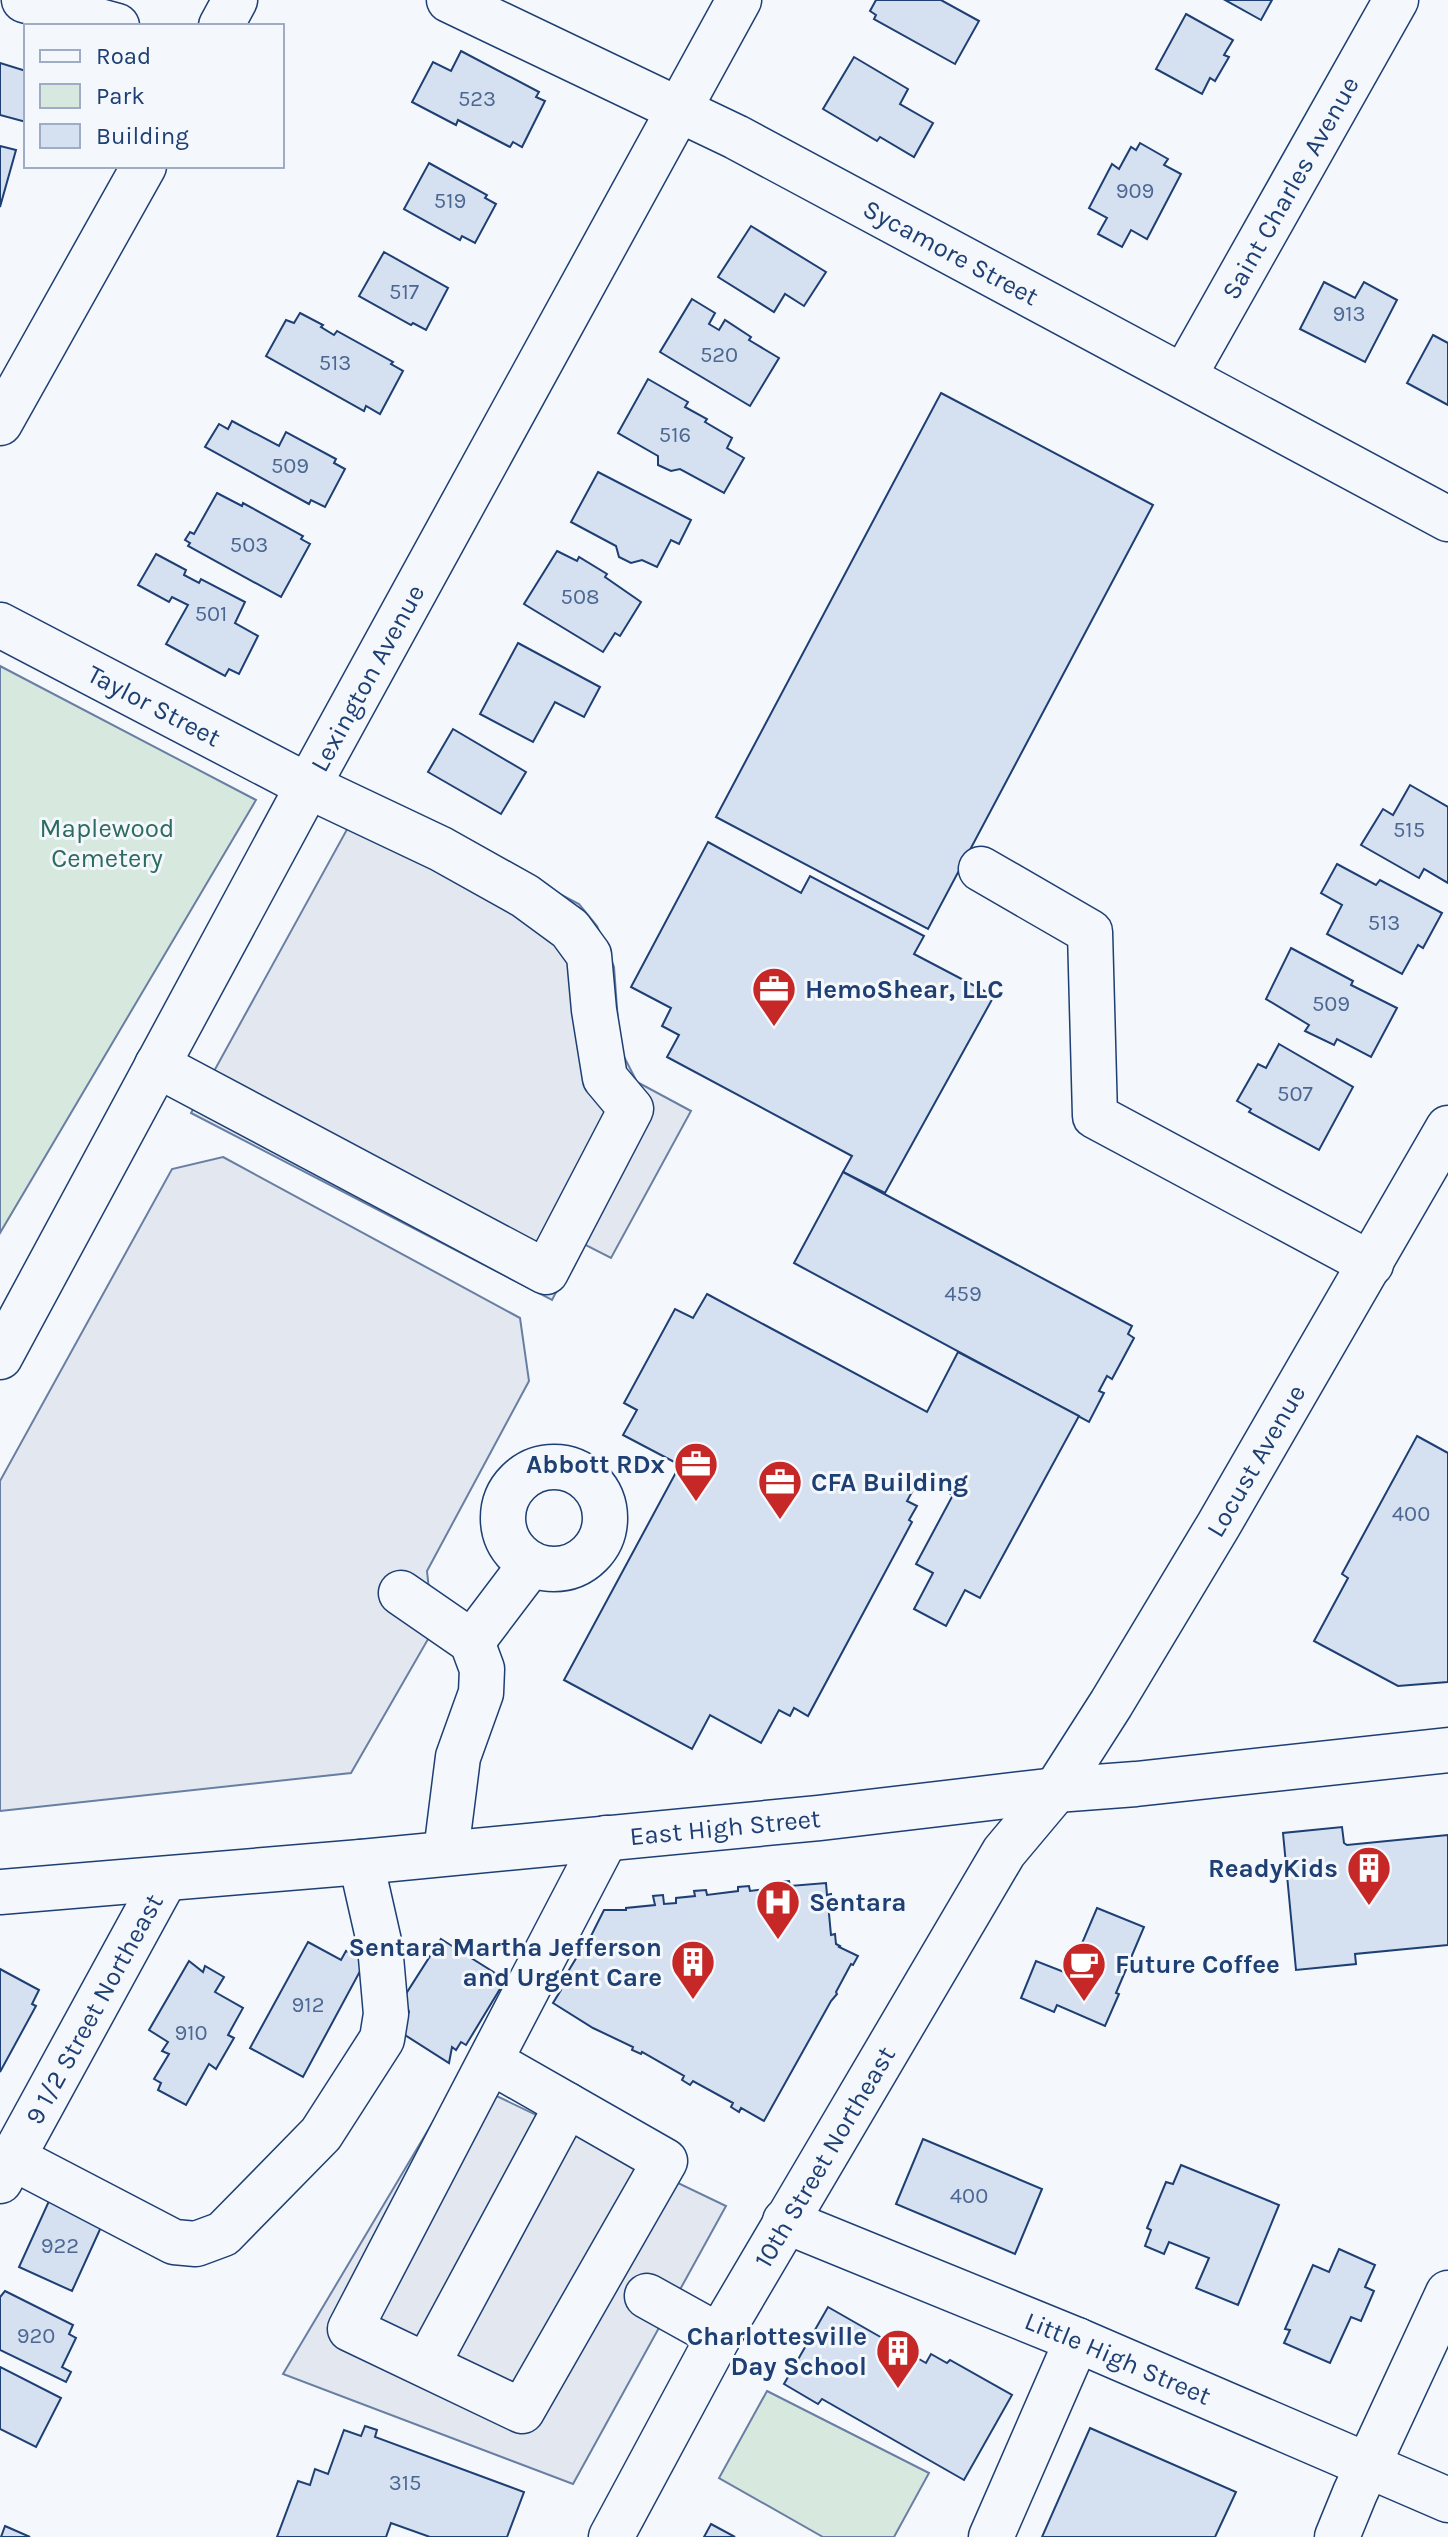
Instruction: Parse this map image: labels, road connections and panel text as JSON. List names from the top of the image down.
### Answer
{
  "streets": {
    "street": [
      "Saint Charles Avenue",
      "Sycamore Street",
      "Lexington Avenue",
      "Taylor Street",
      "Locust Avenue",
      "East High Street",
      "9 1/2 Street Northeast",
      "10th Street Northeast",
      "Little High Street"
    ]
  },
  "crossings": [
    ["Saint Charles Avenue", "Sycamore Street"],
    ["Sycamore Street", "Lexington Avenue"],
    ["Lexington Avenue", "Taylor Street"],
    ["Locust Avenue", "East High Street"],
    ["Locust Avenue", "10th Street Northeast"],
    ["East High Street", "9 1/2 Street Northeast"],
    ["East High Street", "10th Street Northeast"],
    ["10th Street Northeast", "Little High Street"]
  ],
  "parks": ["Maplewood Cemetery"],
  "places": {
    "office": ["HemoShear, LLC", "Abbott RDx", "CFA Building"],
    "building": ["ReadyKids", "Sentara Martha Jefferson and Urgent Care", "Charlottesville Day School"],
    "hospital": ["Sentara"],
    "cafe": ["Future Coffee"]
  },
  "house_numbers": [
    "523",
    "909",
    "519",
    "517",
    "913",
    "520",
    "513",
    "516",
    "509",
    "503",
    "508",
    "501",
    "515",
    "513",
    "509",
    "507",
    "459",
    "400",
    "912",
    "910",
    "400",
    "922",
    "920",
    "315"
  ],
  "legend": ["Road", "Park", "Building"]
}
